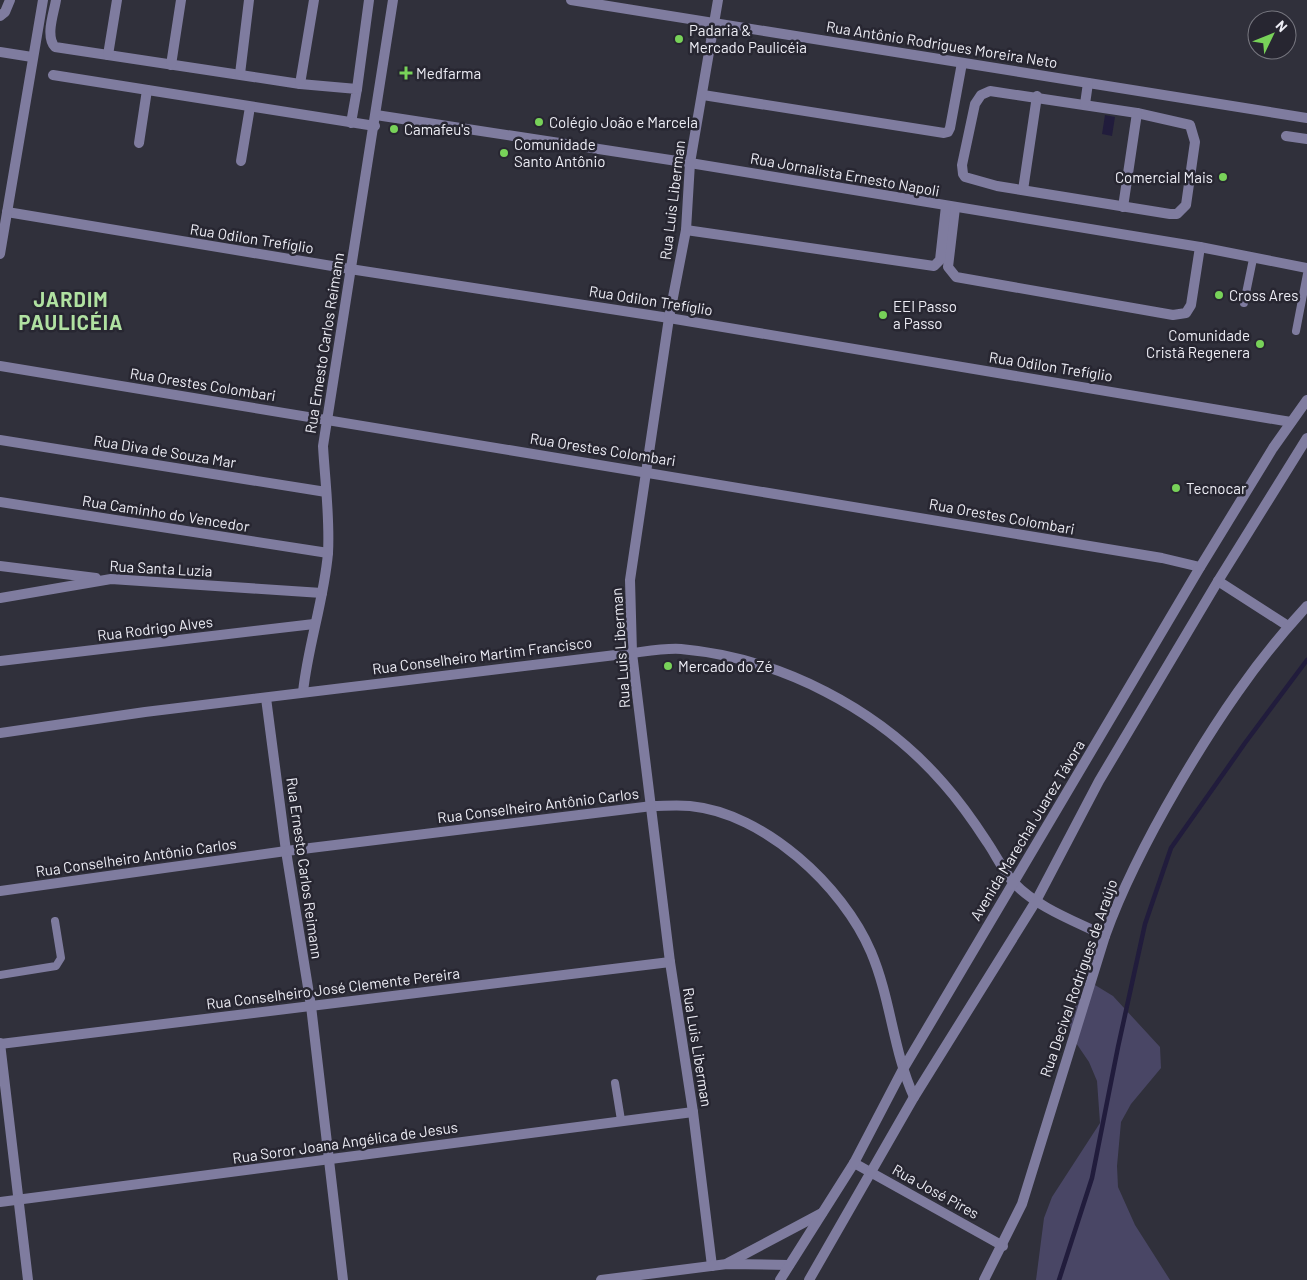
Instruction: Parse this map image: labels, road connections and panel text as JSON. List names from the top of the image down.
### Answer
{
  "streets": {
    "street": [
      "Rua Antônio Rodrigues Moreira Neto",
      "Rua Jornalista Ernesto Napoli",
      "Rua Luis Liberman",
      "Rua Odilon Trefíglio",
      "Rua Ernesto Carlos Reimann",
      "Rua Orestes Colombari",
      "Rua Diva de Souza Mar",
      "Rua Caminho do Vencedor",
      "Rua Santa Luzia",
      "Rua Rodrigo Alves",
      "Rua Conselheiro Martim Francisco",
      "Rua Conselheiro Antônio Carlos",
      "Avenida Marechal Juarez Távora",
      "Rua Decival Rodrigues de Araújo",
      "Rua Conselheiro José Clemente Pereira",
      "Rua Soror Joana Angélica de Jesus",
      "Rua José Pires"
    ]
  },
  "crossings": [
    ["Rua Antônio Rodrigues Moreira Neto", "Rua Luis Liberman"],
    ["Rua Jornalista Ernesto Napoli", "Rua Luis Liberman"],
    ["Rua Jornalista Ernesto Napoli", "Rua Ernesto Carlos Reimann"],
    ["Rua Luis Liberman", "Rua Odilon Trefíglio"],
    ["Rua Luis Liberman", "Rua Orestes Colombari"],
    ["Rua Luis Liberman", "Rua Conselheiro Martim Francisco"],
    ["Rua Luis Liberman", "Rua Conselheiro Antônio Carlos"],
    ["Rua Luis Liberman", "Rua Conselheiro José Clemente Pereira"],
    ["Rua Luis Liberman", "Rua Soror Joana Angélica de Jesus"],
    ["Rua Odilon Trefíglio", "Rua Ernesto Carlos Reimann"],
    ["Rua Odilon Trefíglio", "Avenida Marechal Juarez Távora"],
    ["Rua Ernesto Carlos Reimann", "Rua Orestes Colombari"],
    ["Rua Ernesto Carlos Reimann", "Rua Diva de Souza Mar"],
    ["Rua Ernesto Carlos Reimann", "Rua Caminho do Vencedor"],
    ["Rua Ernesto Carlos Reimann", "Rua Santa Luzia"],
    ["Rua Ernesto Carlos Reimann", "Rua Rodrigo Alves"],
    ["Rua Ernesto Carlos Reimann", "Rua Conselheiro Martim Francisco"],
    ["Rua Ernesto Carlos Reimann", "Rua Conselheiro Antônio Carlos"],
    ["Rua Ernesto Carlos Reimann", "Rua Conselheiro José Clemente Pereira"],
    ["Rua Ernesto Carlos Reimann", "Rua Soror Joana Angélica de Jesus"],
    ["Rua Orestes Colombari", "Avenida Marechal Juarez Távora"],
    ["Rua Conselheiro Martim Francisco", "Avenida Marechal Juarez Távora"],
    ["Rua Conselheiro Martim Francisco", "Rua Decival Rodrigues de Araújo"],
    ["Rua Conselheiro Antônio Carlos", "Avenida Marechal Juarez Távora"],
    ["Avenida Marechal Juarez Távora", "Rua José Pires"],
    ["Rua Decival Rodrigues de Araújo", "Rua José Pires"]
  ],
  "districts": ["JARDIM PAULICÉIA"],
  "places": {
    "other": [
      "Padaria & Mercado Paulicéia",
      "Colégio João e Marcela",
      "Camafeu's",
      "Comunidade Santo Antônio",
      "Comercial Mais",
      "Cross Ares",
      "EEI Passo a Passo",
      "Comunidade Cristã Regenera",
      "Tecnocar",
      "Mercado do Zé"
    ],
    "health": ["Medfarma"]
  },
  "north": "top right"
}
